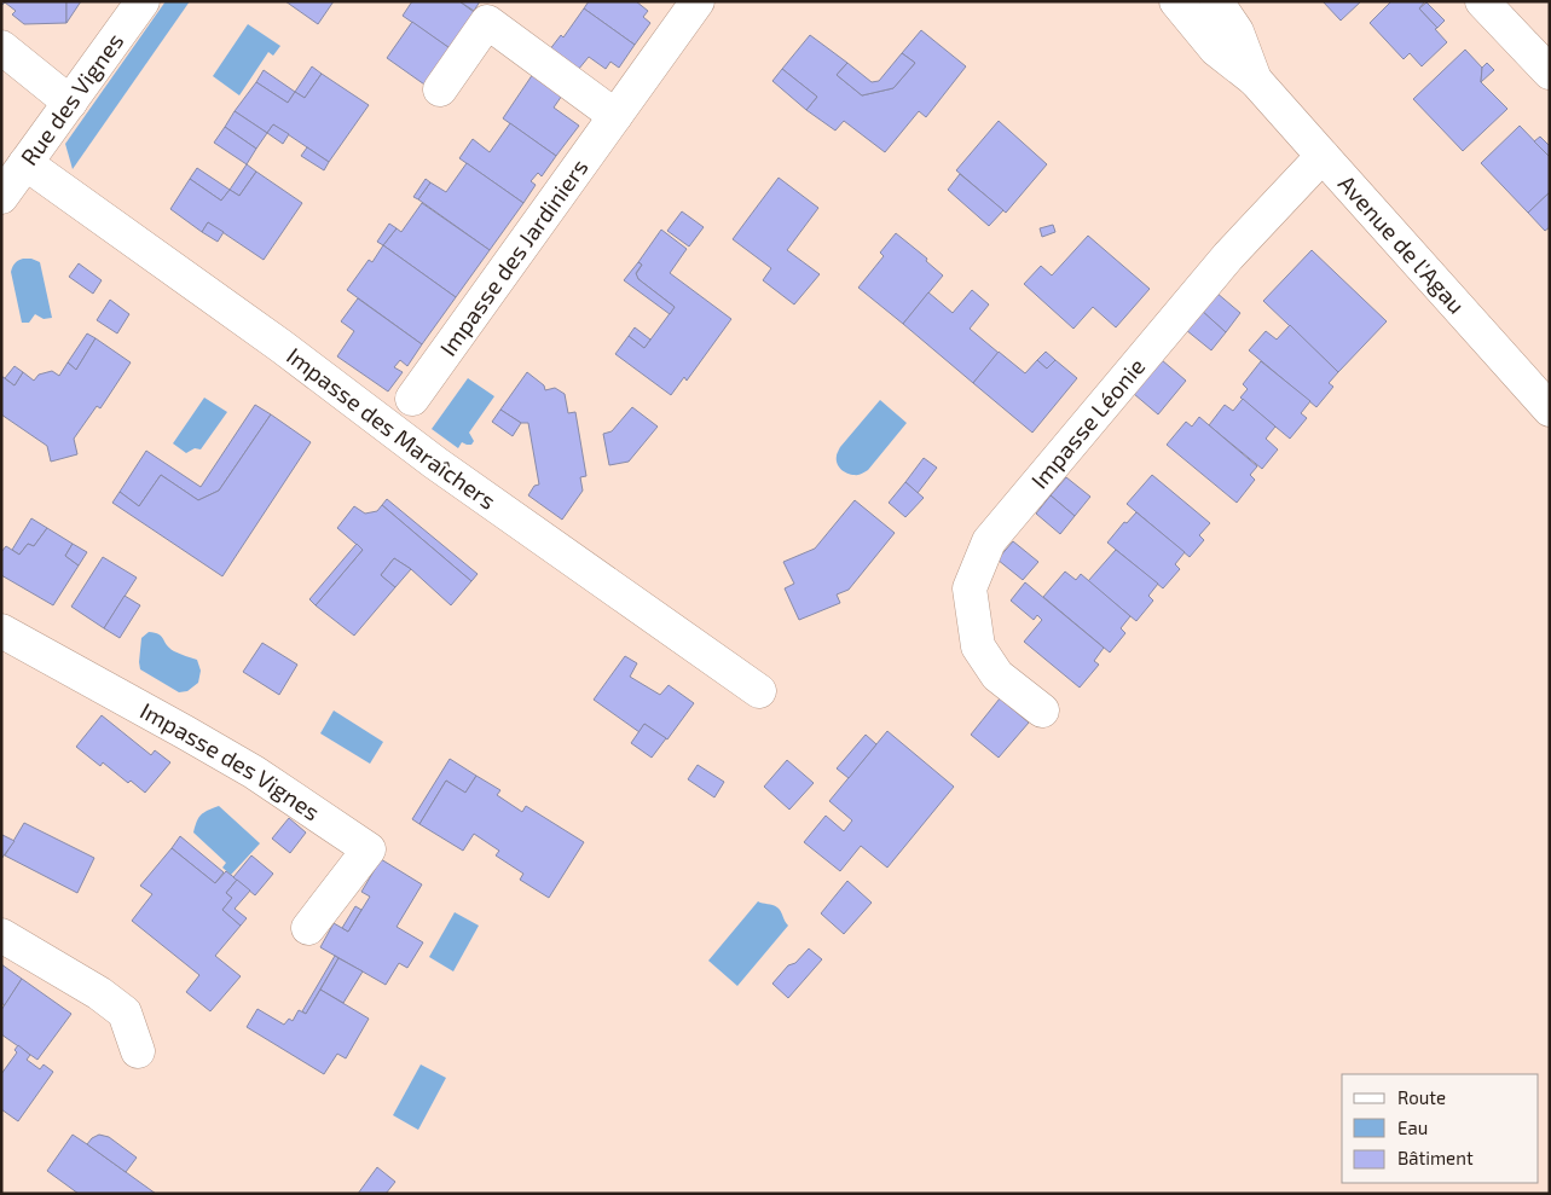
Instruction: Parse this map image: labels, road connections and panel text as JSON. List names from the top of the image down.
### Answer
{
  "streets": {
    "street": [
      "Rue des Vignes",
      "Avenue de l'Agau",
      "Impasse des Jardiniers",
      "Impasse Léonie",
      "Impasse des Maraîchers",
      "Impasse des Vignes"
    ]
  },
  "crossings": [
    ["Rue des Vignes", "Impasse des Maraîchers"],
    ["Avenue de l'Agau", "Impasse Léonie"]
  ],
  "legend": ["Route", "Eau", "Bâtiment"]
}
